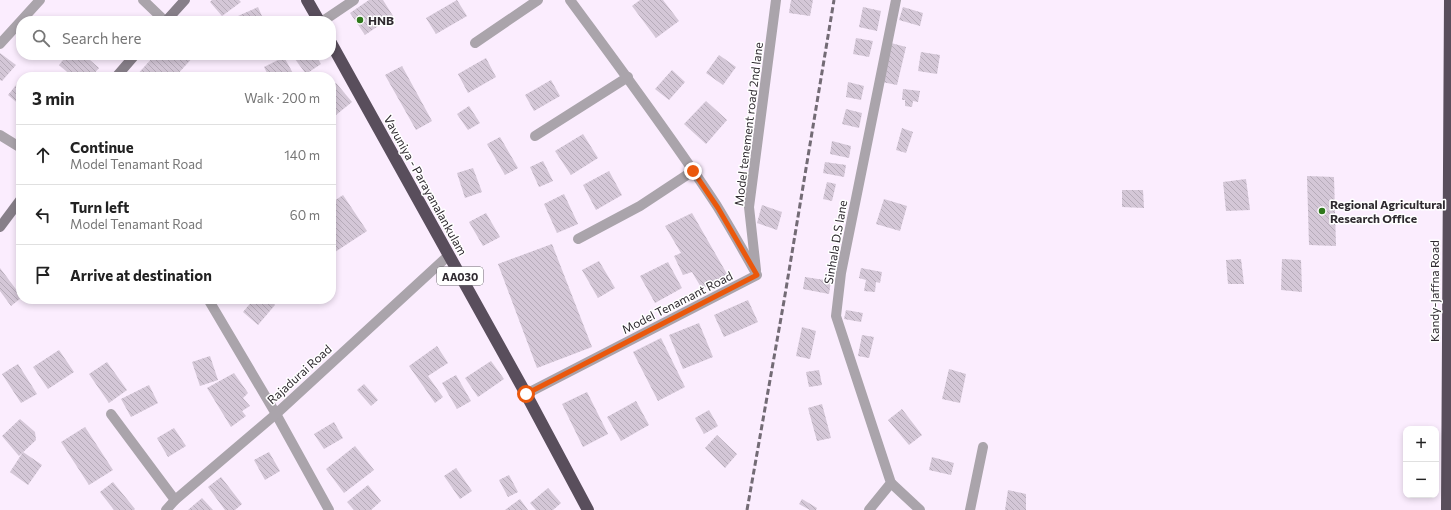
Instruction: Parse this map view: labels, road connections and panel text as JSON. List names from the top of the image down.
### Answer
{
  "streets": {
    "highway": ["Vavuniya - Parayanalankulam", "AA030", "Kandy-Jaffna Road"],
    "street": [
      "Model tenement road 2nd lane",
      "Sinhala D.S lane",
      "Model Tenamant Road",
      "Rajadurai Road"
    ]
  },
  "crossings": [
    ["Model tenement road 2nd lane", "Model Tenamant Road"],
    ["Vavuniya - Parayanalankulam", "Model Tenamant Road"],
    ["Vavuniya - Parayanalankulam", "Rajadurai Road"]
  ],
  "places": ["HNB", "Regional Agricultural Research Office"],
  "page": {
    "search": "Search here",
    "heading": ["3 min", "Walk · 200 m"],
    "list": [
      ["Continue", "Model Tenamant Road", "140 m"],
      ["Turn left", "Model Tenamant Road", "60 m"],
      "Arrive at destination"
    ],
    "map_buttons": ["+", "−"]
  }
}
